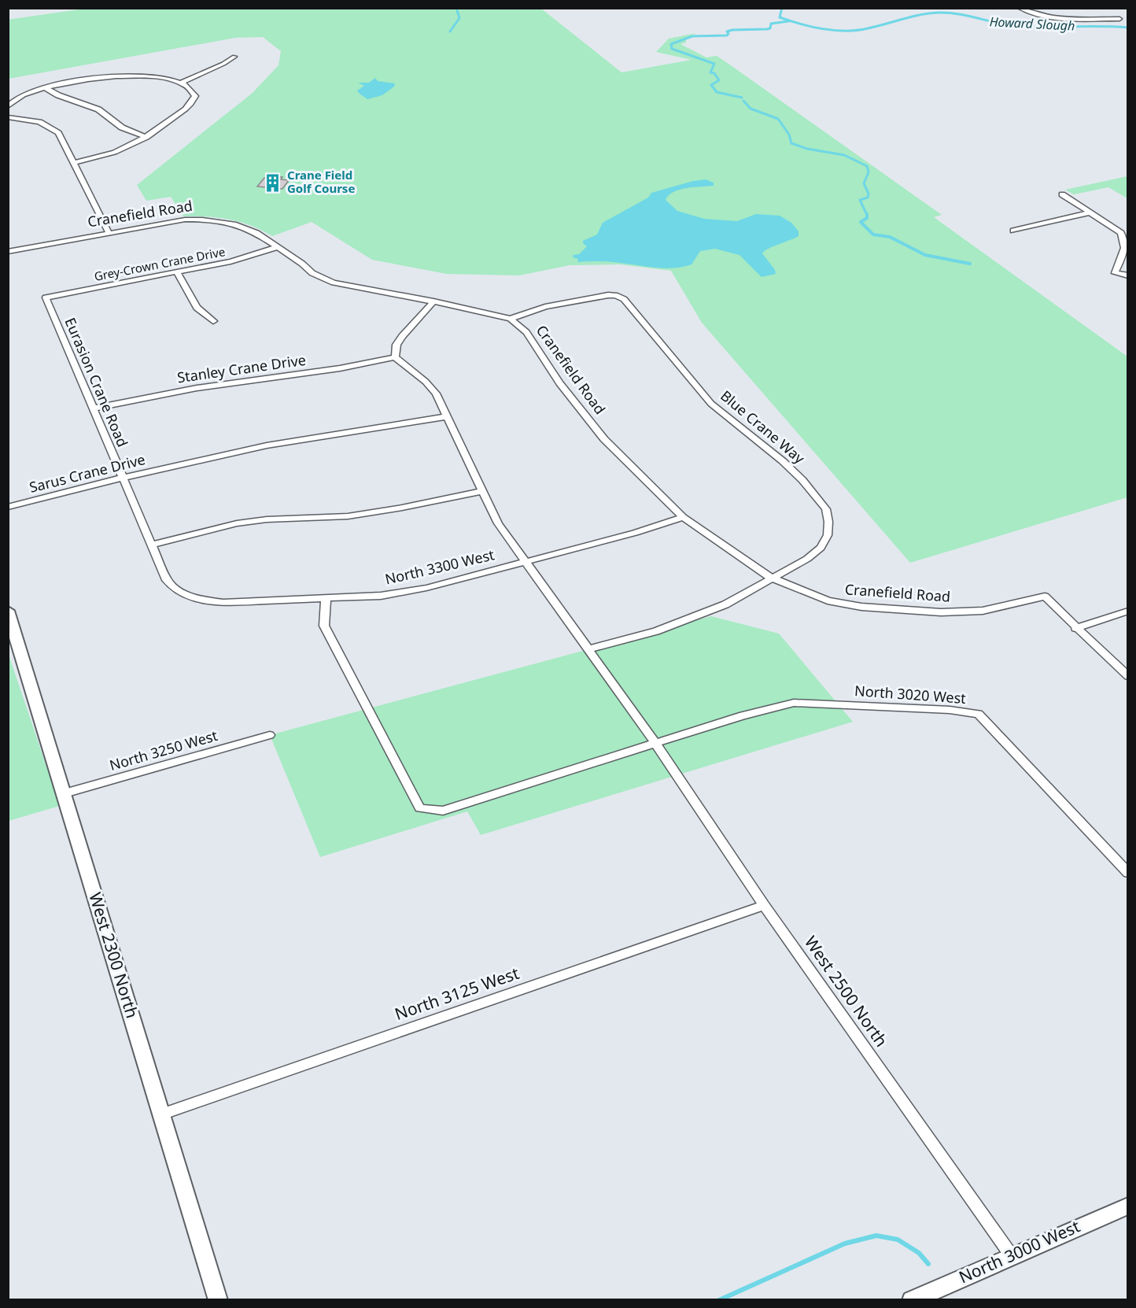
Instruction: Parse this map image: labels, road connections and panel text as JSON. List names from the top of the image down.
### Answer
{
  "streets": {
    "street": [
      "Cranefield Road",
      "Grey-Crown Crane Drive",
      "Stanley Crane Drive",
      "Eurasion Crane Road",
      "Blue Crane Way",
      "Sarus Crane Drive",
      "North 3300 West",
      "North 3020 West",
      "North 3250 West",
      "West 2300 North",
      "West 2500 North",
      "North 3125 West",
      "North 3000 West"
    ]
  },
  "crossings": [
    ["Cranefield Road", "Grey-Crown Crane Drive"],
    ["Cranefield Road", "Blue Crane Way"],
    ["Cranefield Road", "North 3300 West"],
    ["Grey-Crown Crane Drive", "Eurasion Crane Road"],
    ["Stanley Crane Drive", "Eurasion Crane Road"],
    ["Stanley Crane Drive", "West 2500 North"],
    ["Eurasion Crane Road", "Sarus Crane Drive"],
    ["Eurasion Crane Road", "North 3300 West"],
    ["Blue Crane Way", "West 2500 North"],
    ["Sarus Crane Drive", "West 2500 North"],
    ["North 3300 West", "North 3020 West"],
    ["North 3300 West", "West 2500 North"],
    ["North 3020 West", "West 2500 North"],
    ["North 3250 West", "West 2300 North"],
    ["West 2300 North", "North 3125 West"],
    ["West 2500 North", "North 3125 West"],
    ["West 2500 North", "North 3000 West"]
  ],
  "water": ["Howard Slough"],
  "places": {
    "building": ["Crane Field Golf Course"]
  }
}
